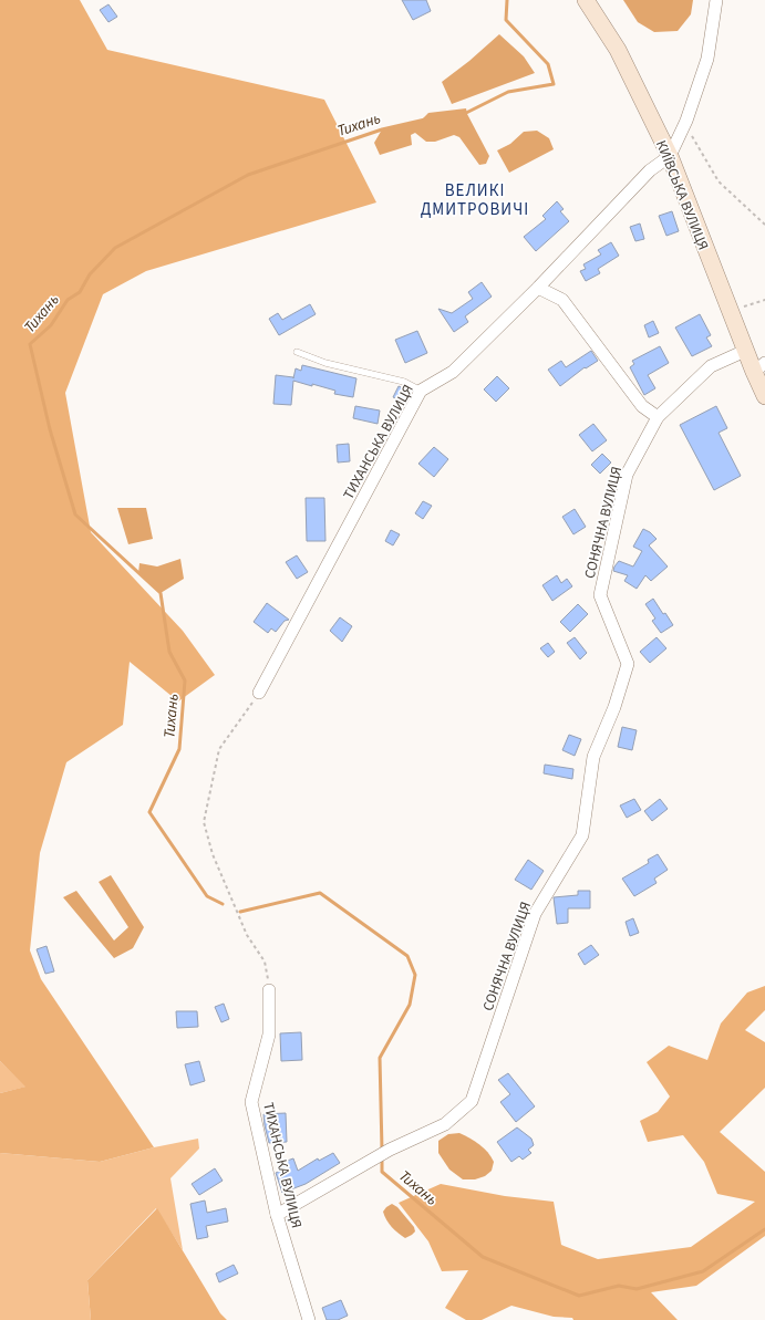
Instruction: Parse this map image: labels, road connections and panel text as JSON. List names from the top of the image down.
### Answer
{
  "streets": {
    "main road": ["КИЇВСЬКА ВУЛИЦЯ"],
    "street": ["ТИХАНСЬКА ВУЛИЦЯ", "СОНЯЧНА ВУЛИЦЯ"]
  },
  "crossings": [
    ["КИЇВСЬКА ВУЛИЦЯ", "ТИХАНСЬКА ВУЛИЦЯ"],
    ["КИЇВСЬКА ВУЛИЦЯ", "СОНЯЧНА ВУЛИЦЯ"],
    ["ТИХАНСЬКА ВУЛИЦЯ", "СОНЯЧНА ВУЛИЦЯ"]
  ],
  "districts": ["ВЕЛИКІ ДМИТРОВИЧІ"],
  "water": ["Тихань"]
}
